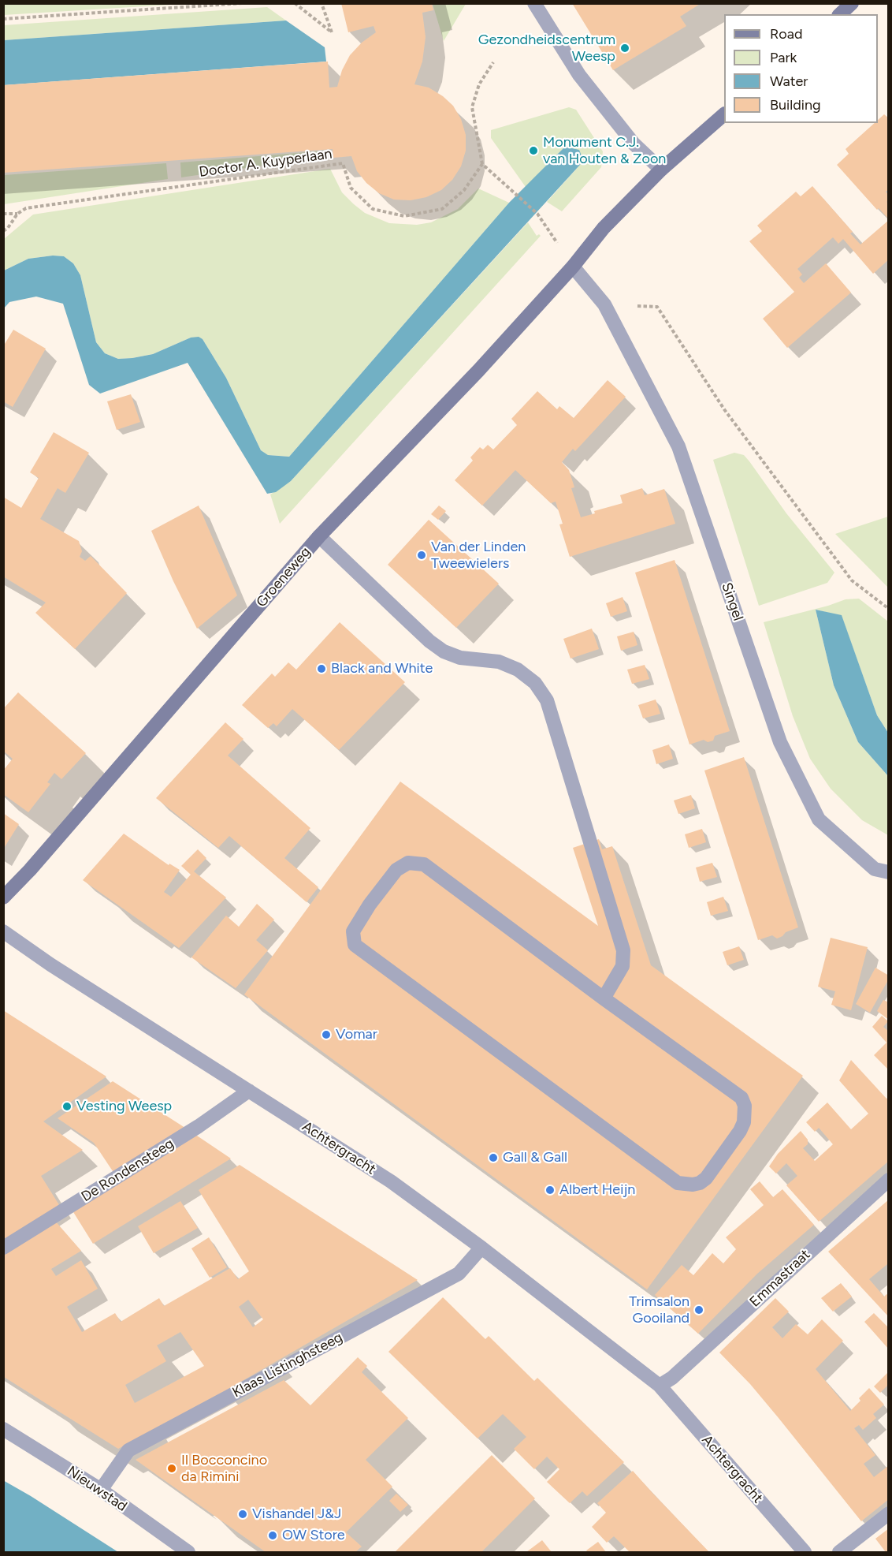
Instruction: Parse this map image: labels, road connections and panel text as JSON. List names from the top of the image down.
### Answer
{
  "streets": {
    "street": [
      "Groeneweg",
      "Singel",
      "Achtergracht",
      "De Rondensteeg",
      "Emmastraat",
      "Klaas Listinghsteeg",
      "Nieuwstad"
    ],
    "path": ["Doctor A. Kuyperlaan"]
  },
  "crossings": [
    ["Groeneweg", "Singel"],
    ["Achtergracht", "De Rondensteeg"],
    ["Achtergracht", "Emmastraat"],
    ["Achtergracht", "Klaas Listinghsteeg"],
    ["Klaas Listinghsteeg", "Nieuwstad"]
  ],
  "places": [
    "Gezondheidscentrum Weesp",
    "Monument C.J. van Houten & Zoon",
    "Van der Linden Tweewielers",
    "Black and White",
    "Vomar",
    "Vesting Weesp",
    "Gall & Gall",
    "Albert Heijn",
    "Trimsalon Gooiland",
    "Il Bocconcino da Rimini",
    "Vishandel J&J",
    "OW Store"
  ],
  "legend": [
    "Road",
    "Park",
    "Water",
    "Building"
  ]
}
